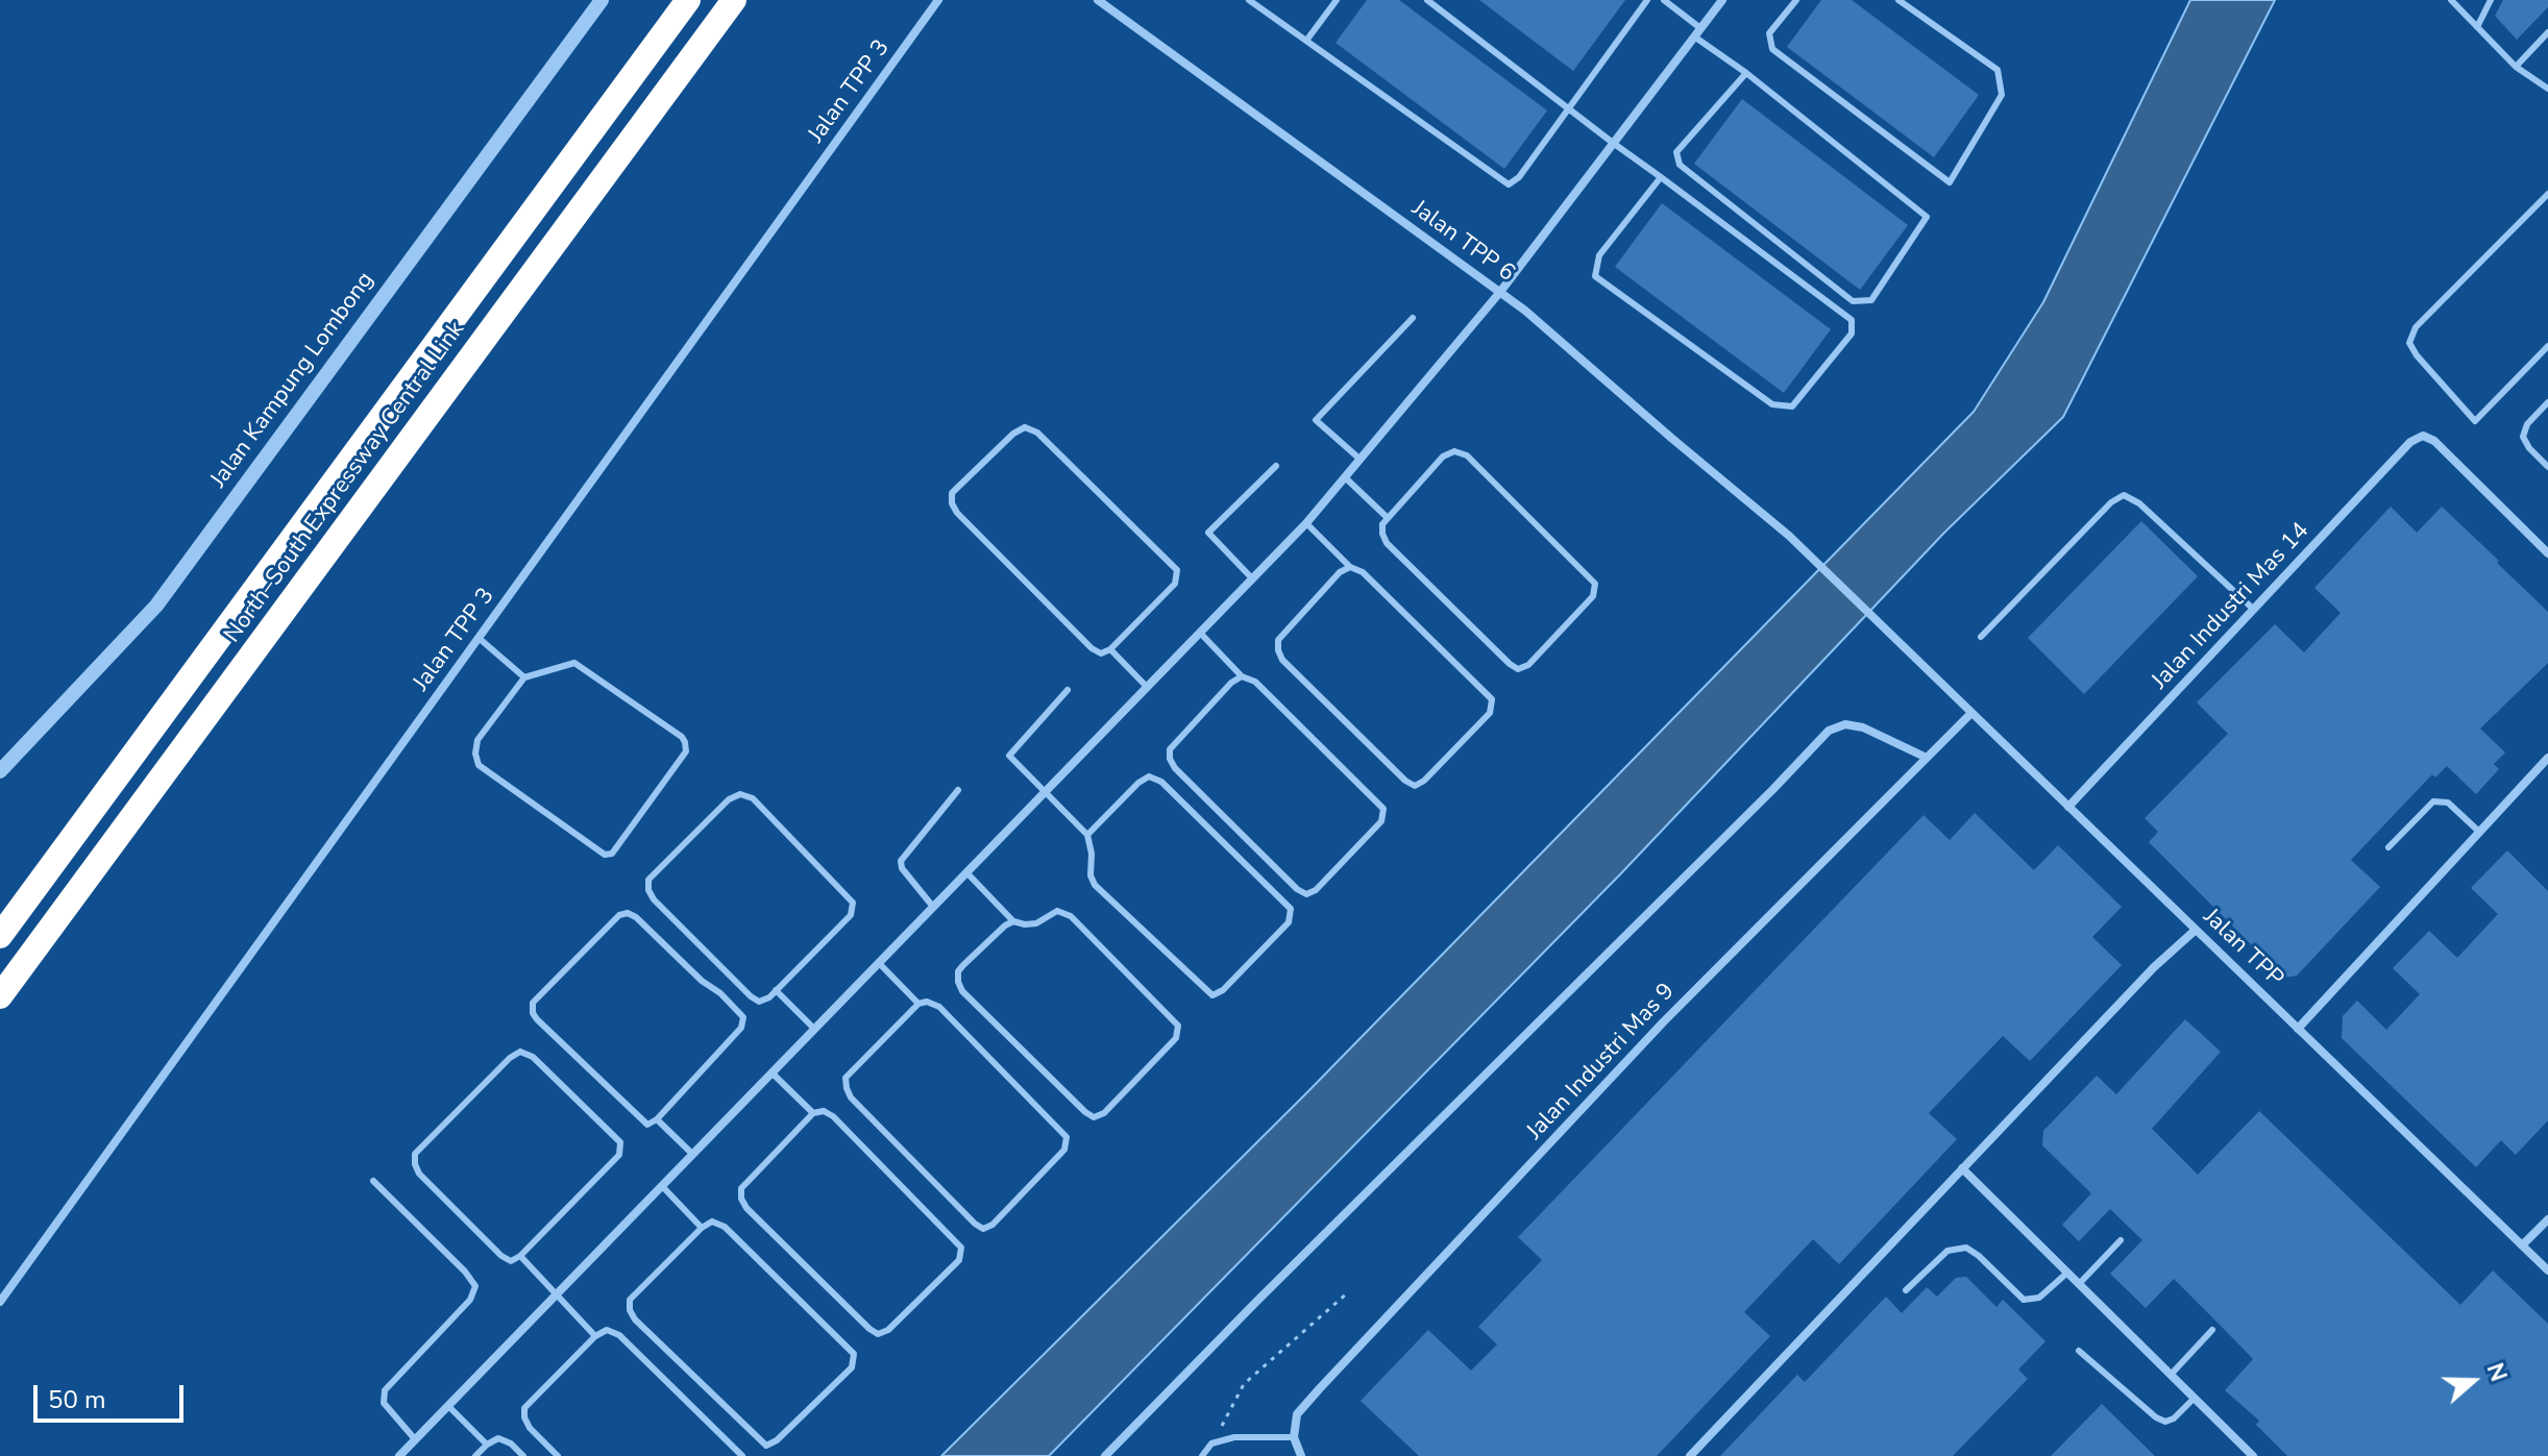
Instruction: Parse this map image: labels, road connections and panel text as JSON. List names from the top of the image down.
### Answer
{
  "streets": {
    "highway": ["North–South Expressway Central Link"],
    "street": [
      "Jalan TPP 3",
      "Jalan TPP 6",
      "Jalan Kampung Lombong",
      "Jalan Industri Mas 14",
      "Jalan TPP",
      "Jalan Industri Mas 9"
    ]
  },
  "crossings": [
    ["Jalan TPP 6", "Jalan TPP"],
    ["Jalan Industri Mas 14", "Jalan TPP"],
    ["Jalan TPP", "Jalan Industri Mas 9"]
  ],
  "scale_bar": "50 m",
  "north": "right"
}
